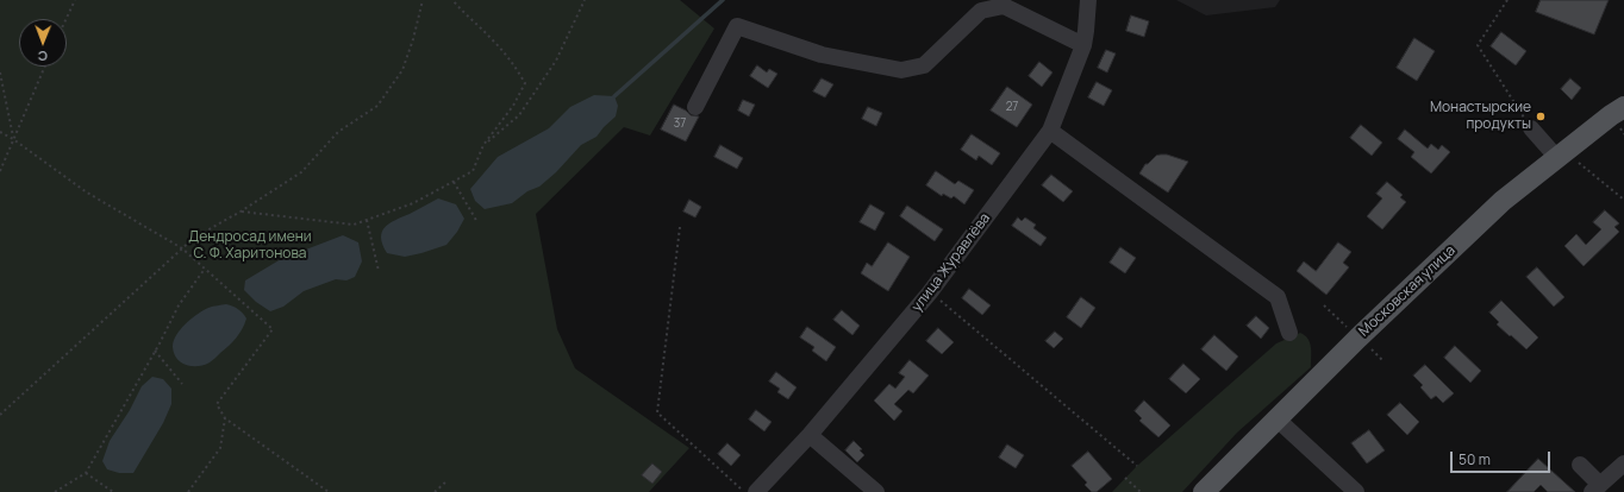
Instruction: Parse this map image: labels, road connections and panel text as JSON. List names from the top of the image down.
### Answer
{
  "streets": {
    "main road": ["Московская улица"],
    "street": ["улица Журавлёва"]
  },
  "parks": ["Дендросад имени С. Ф. Харитонова"],
  "places": ["Монастырские продукты"],
  "house_numbers": ["27", "37"],
  "scale_bar": "50 m",
  "north": "bottom"
}
